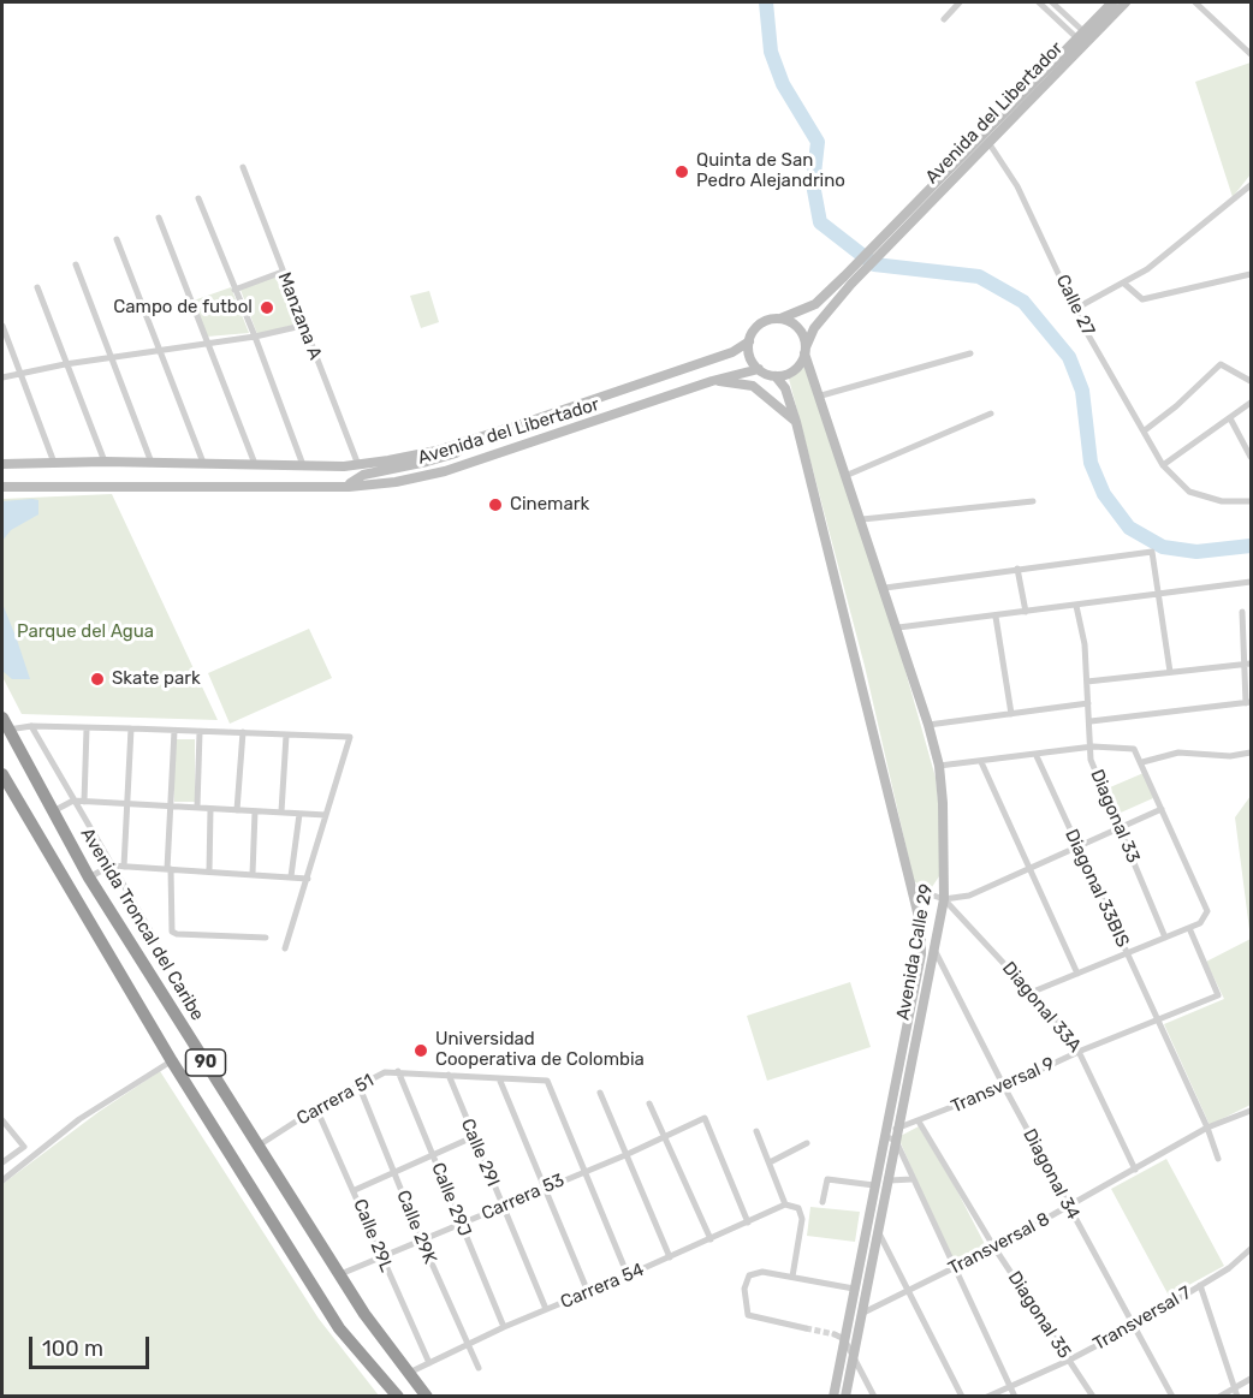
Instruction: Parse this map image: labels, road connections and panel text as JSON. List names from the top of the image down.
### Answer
{
  "streets": {
    "highway": ["Avenida Troncal del Caribe", "90"],
    "main road": ["Avenida del Libertador", "Avenida Calle 29"],
    "street": [
      "Calle 27",
      "Manzana A",
      "Diagonal 33",
      "Diagonal 33BIS",
      "Diagonal 33A",
      "Transversal 9",
      "Carrera 51",
      "Calle 29I",
      "Diagonal 34",
      "Carrera 53",
      "Calle 29J",
      "Calle 29K",
      "Calle 29L",
      "Transversal 8",
      "Carrera 54",
      "Diagonal 35",
      "Transversal 7"
    ]
  },
  "crossings": [
    ["Avenida del Libertador", "Calle 27"],
    ["Avenida del Libertador", "Manzana A"],
    ["Avenida del Libertador", "Avenida Calle 29"],
    ["Diagonal 33BIS", "Transversal 9"],
    ["Avenida Troncal del Caribe", "Carrera 51"],
    ["Avenida Troncal del Caribe", "Carrera 53"],
    ["Avenida Troncal del Caribe", "Carrera 54"],
    ["Avenida Calle 29", "Diagonal 33A"],
    ["Avenida Calle 29", "Transversal 9"],
    ["Avenida Calle 29", "Diagonal 34"],
    ["Avenida Calle 29", "Transversal 8"],
    ["Diagonal 33A", "Transversal 9"],
    ["Diagonal 33A", "Transversal 8"],
    ["Transversal 9", "Diagonal 34"],
    ["Transversal 9", "Diagonal 35"],
    ["Carrera 51", "Calle 29I"],
    ["Carrera 51", "Carrera 53"],
    ["Carrera 51", "Calle 29J"],
    ["Carrera 51", "Calle 29K"],
    ["Carrera 51", "Calle 29L"],
    ["Calle 29I", "Carrera 53"],
    ["Calle 29I", "Carrera 54"],
    ["Diagonal 34", "Transversal 8"],
    ["Diagonal 34", "Transversal 7"],
    ["Carrera 53", "Calle 29J"],
    ["Carrera 53", "Calle 29K"],
    ["Carrera 53", "Calle 29L"],
    ["Carrera 53", "Carrera 54"],
    ["Calle 29J", "Carrera 54"],
    ["Calle 29K", "Carrera 54"],
    ["Calle 29L", "Carrera 54"],
    ["Transversal 8", "Diagonal 35"],
    ["Diagonal 35", "Transversal 7"]
  ],
  "parks": ["Parque del Agua"],
  "places": [
    "Quinta de San Pedro Alejandrino",
    "Campo de futbol",
    "Cinemark",
    "Skate park",
    "Universidad Cooperativa de Colombia"
  ],
  "scale_bar": "100 m"
}
